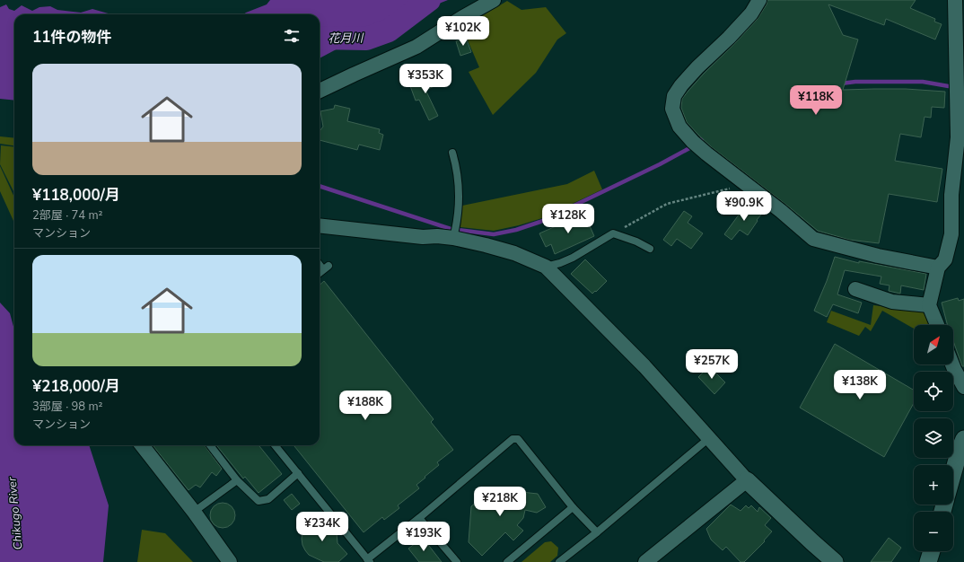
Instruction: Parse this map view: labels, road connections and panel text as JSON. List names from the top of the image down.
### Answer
{
  "water": ["花月川", "Chikugo River"],
  "north": "top right",
  "page": {
    "heading": "11件の物件",
    "price": [
      "¥102K",
      "¥353K",
      "¥118K",
      "¥90.9K",
      "¥128K",
      "¥257K",
      "¥138K",
      "¥188K",
      "¥218K",
      "¥234K",
      "¥193K"
    ],
    "list": [
      {
        "name": "¥118,000/月",
        "note": "2部屋 · 74 m² · マンション"
      },
      {
        "name": "¥218,000/月",
        "note": "3部屋 · 98 m² · マンション"
      }
    ],
    "map_buttons": ["+", "−"]
  }
}
